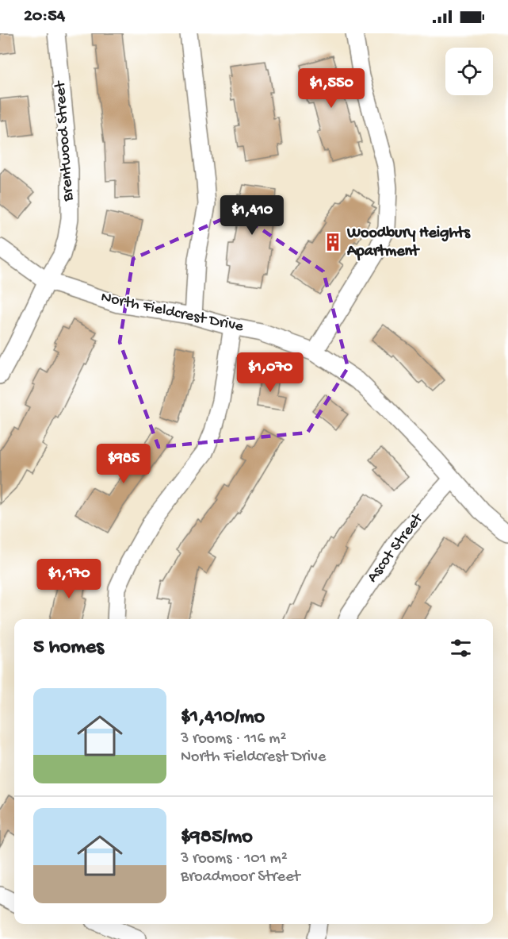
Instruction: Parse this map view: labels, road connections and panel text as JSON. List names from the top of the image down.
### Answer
{
  "streets": {
    "street": ["Brentwood Street", "North Fieldcrest Drive", "Ascot Street"]
  },
  "crossings": [
    ["Brentwood Street", "North Fieldcrest Drive"],
    ["North Fieldcrest Drive", "Ascot Street"]
  ],
  "places": {
    "building": ["Woodbury Heights Apartment"]
  },
  "page": {
    "status": "20:54",
    "price": [
      "$1,550",
      "$1,410",
      "$1,070",
      "$985",
      "$1,170"
    ],
    "heading": "5 homes",
    "list": [
      {
        "name": "$1,410/mo",
        "note": "3 rooms · 116 m² · North Fieldcrest Drive"
      },
      {
        "name": "$985/mo",
        "note": "3 rooms · 101 m² · Broadmoor Street"
      }
    ]
  }
}
